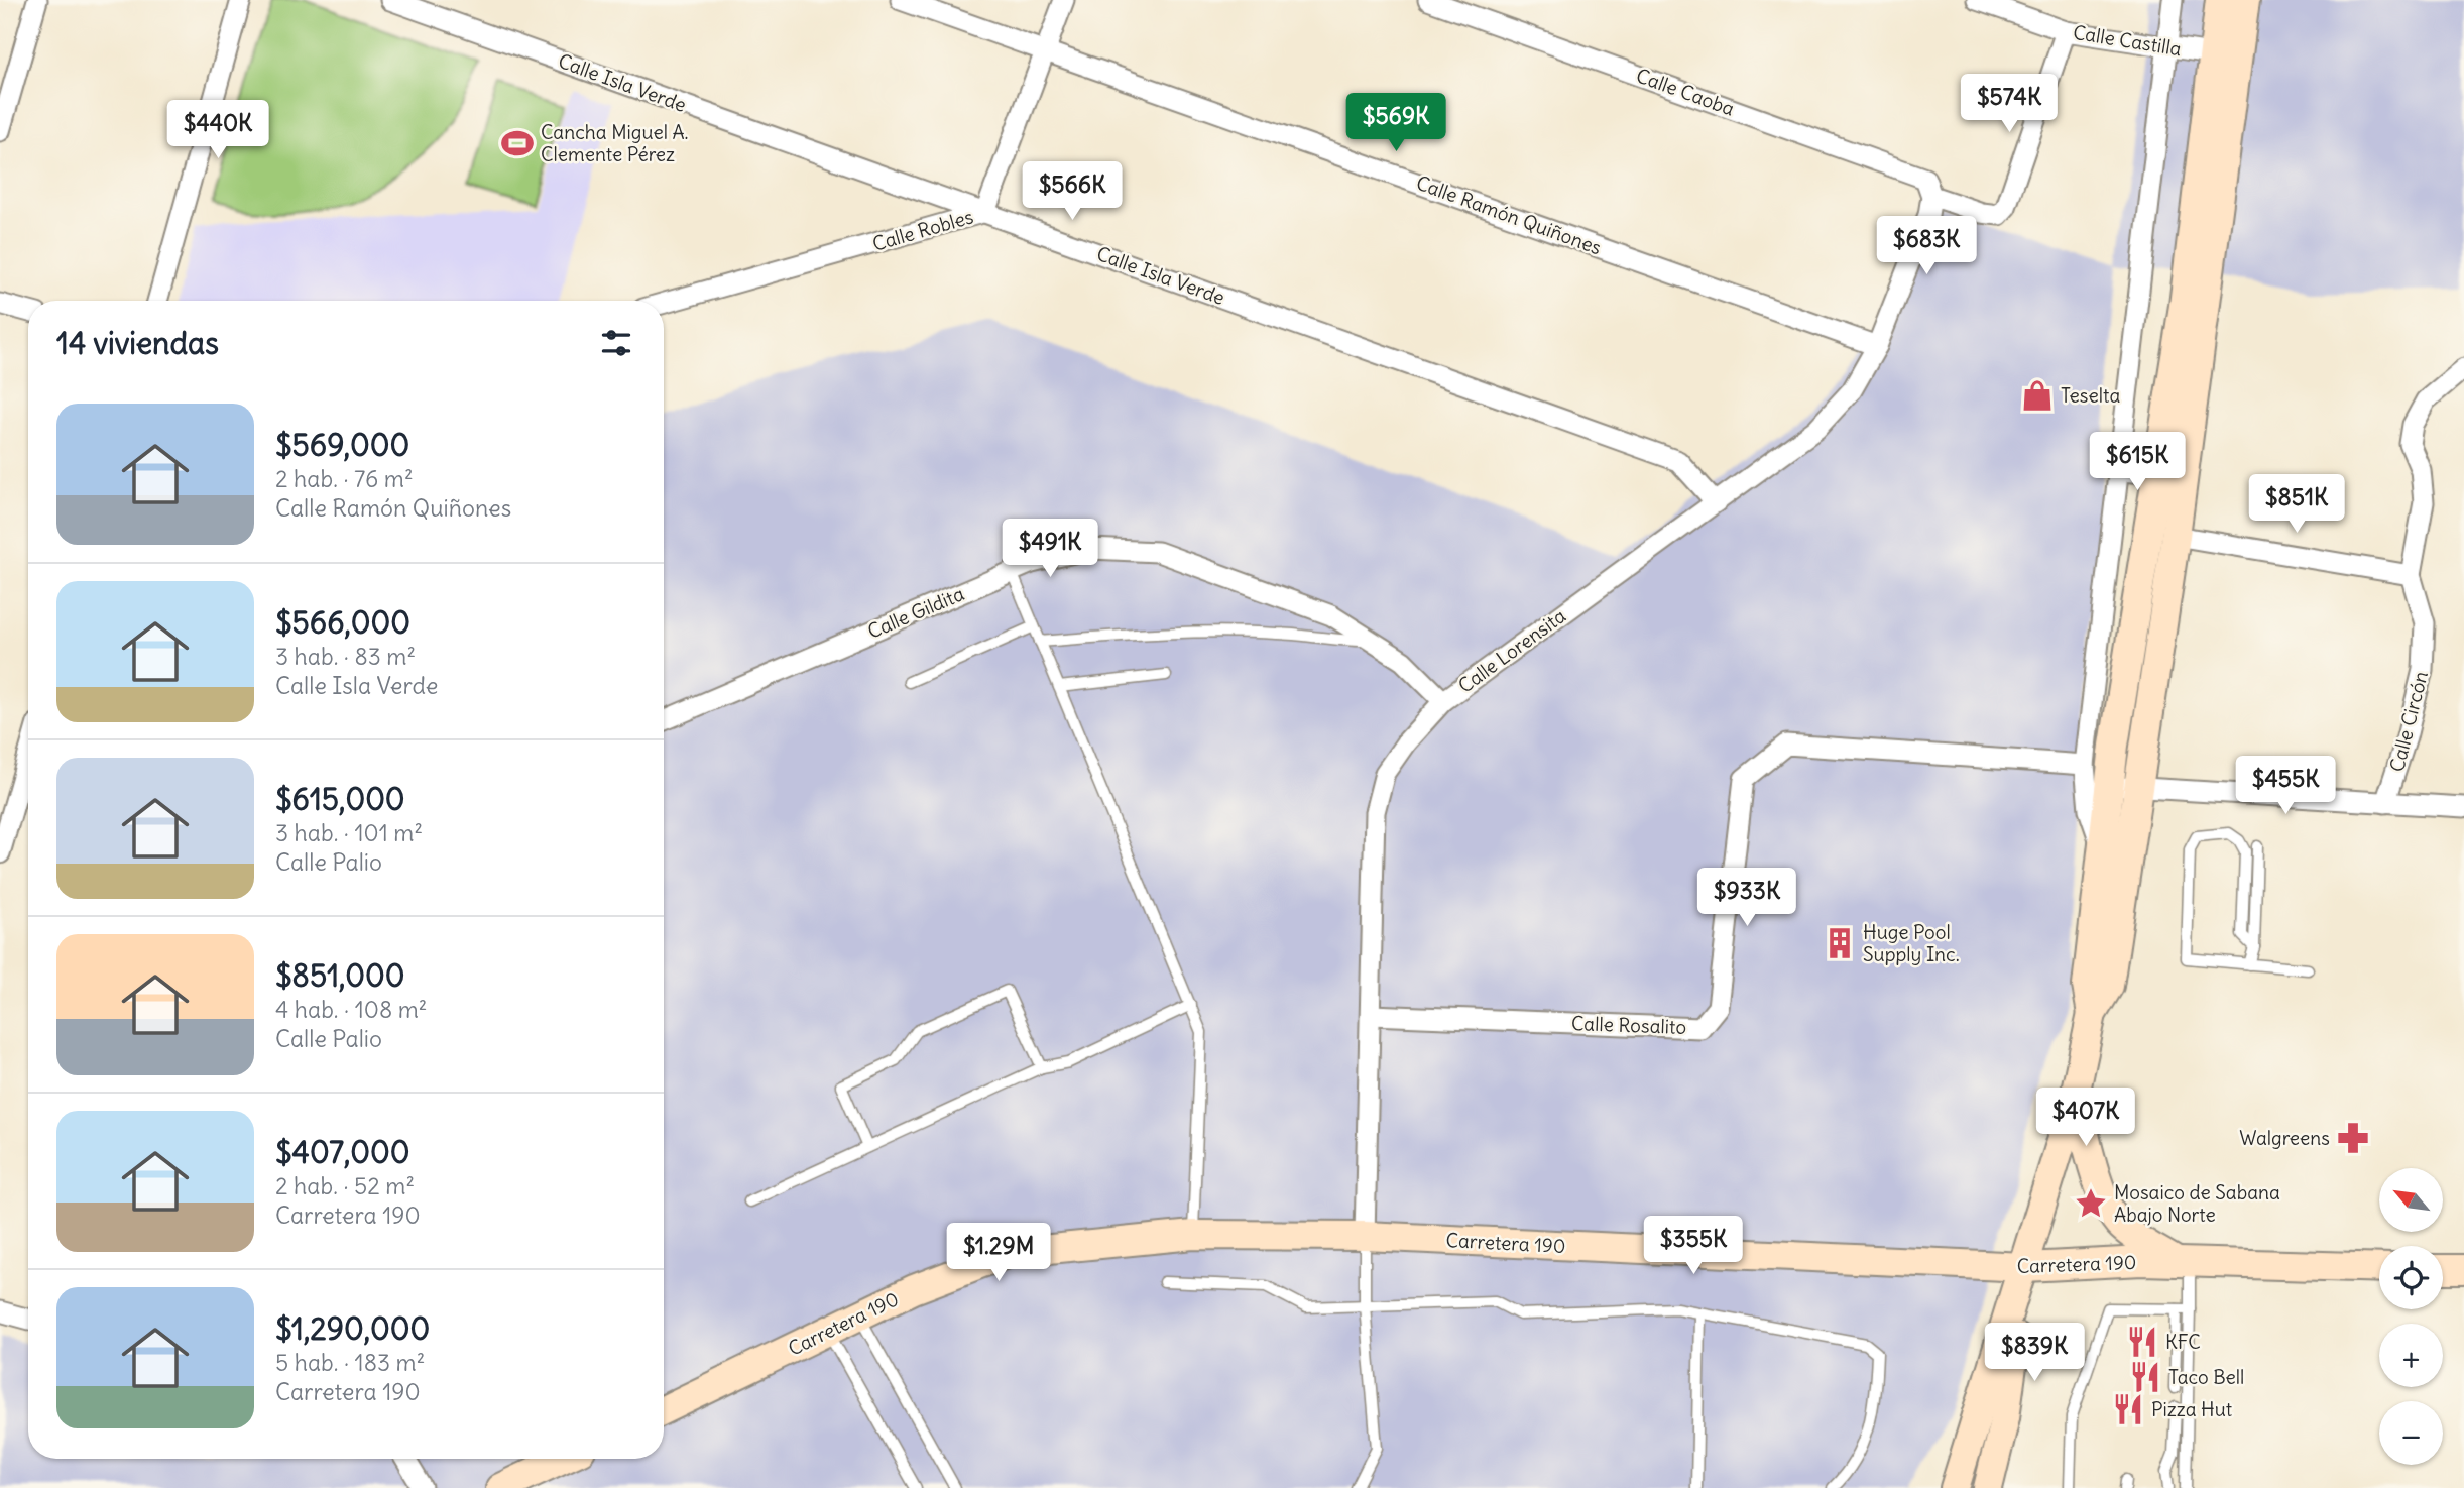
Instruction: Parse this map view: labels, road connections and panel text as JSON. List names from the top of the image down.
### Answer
{
  "streets": {
    "street": [
      "Calle Castilla",
      "Calle Isla Verde",
      "Calle Caoba",
      "Calle Ramón Quiñones",
      "Calle Robles",
      "Calle Gildita",
      "Calle Lorensita",
      "Calle Circón",
      "Calle Rosalito",
      "Carretera 190"
    ]
  },
  "crossings": [
    ["Calle Isla Verde", "Calle Robles"],
    ["Calle Isla Verde", "Calle Lorensita"],
    ["Calle Caoba", "Calle Lorensita"],
    ["Calle Ramón Quiñones", "Calle Robles"],
    ["Calle Ramón Quiñones", "Calle Lorensita"],
    ["Calle Gildita", "Calle Lorensita"],
    ["Calle Lorensita", "Calle Rosalito"],
    ["Calle Lorensita", "Carretera 190"]
  ],
  "places": {
    "sports": ["Cancha Miguel A. Clemente Pérez"],
    "shop": ["Teselta"],
    "building": ["Huge Pool Supply Inc."],
    "pharmacy": ["Walgreens"],
    "place": ["Mosaico de Sabana Abajo Norte"],
    "restaurant": ["KFC", "Taco Bell", "Pizza Hut"]
  },
  "north": "top left",
  "page": {
    "price": [
      "$574K",
      "$569K",
      "$440K",
      "$566K",
      "$683K",
      "$615K",
      "$851K",
      "$491K",
      "$455K",
      "$933K",
      "$407K",
      "$355K",
      "$1.29M",
      "$839K"
    ],
    "heading": "14 viviendas",
    "list": [
      {
        "name": "$569,000",
        "note": "2 hab. · 76 m² · Calle Ramón Quiñones"
      },
      {
        "name": "$566,000",
        "note": "3 hab. · 83 m² · Calle Isla Verde"
      },
      {
        "name": "$615,000",
        "note": "3 hab. · 101 m² · Calle Palio"
      },
      {
        "name": "$851,000",
        "note": "4 hab. · 108 m² · Calle Palio"
      },
      {
        "name": "$407,000",
        "note": "2 hab. · 52 m² · Carretera 190"
      },
      {
        "name": "$1,290,000",
        "note": "5 hab. · 183 m² · Carretera 190"
      }
    ],
    "map_buttons": ["+", "−"]
  }
}
